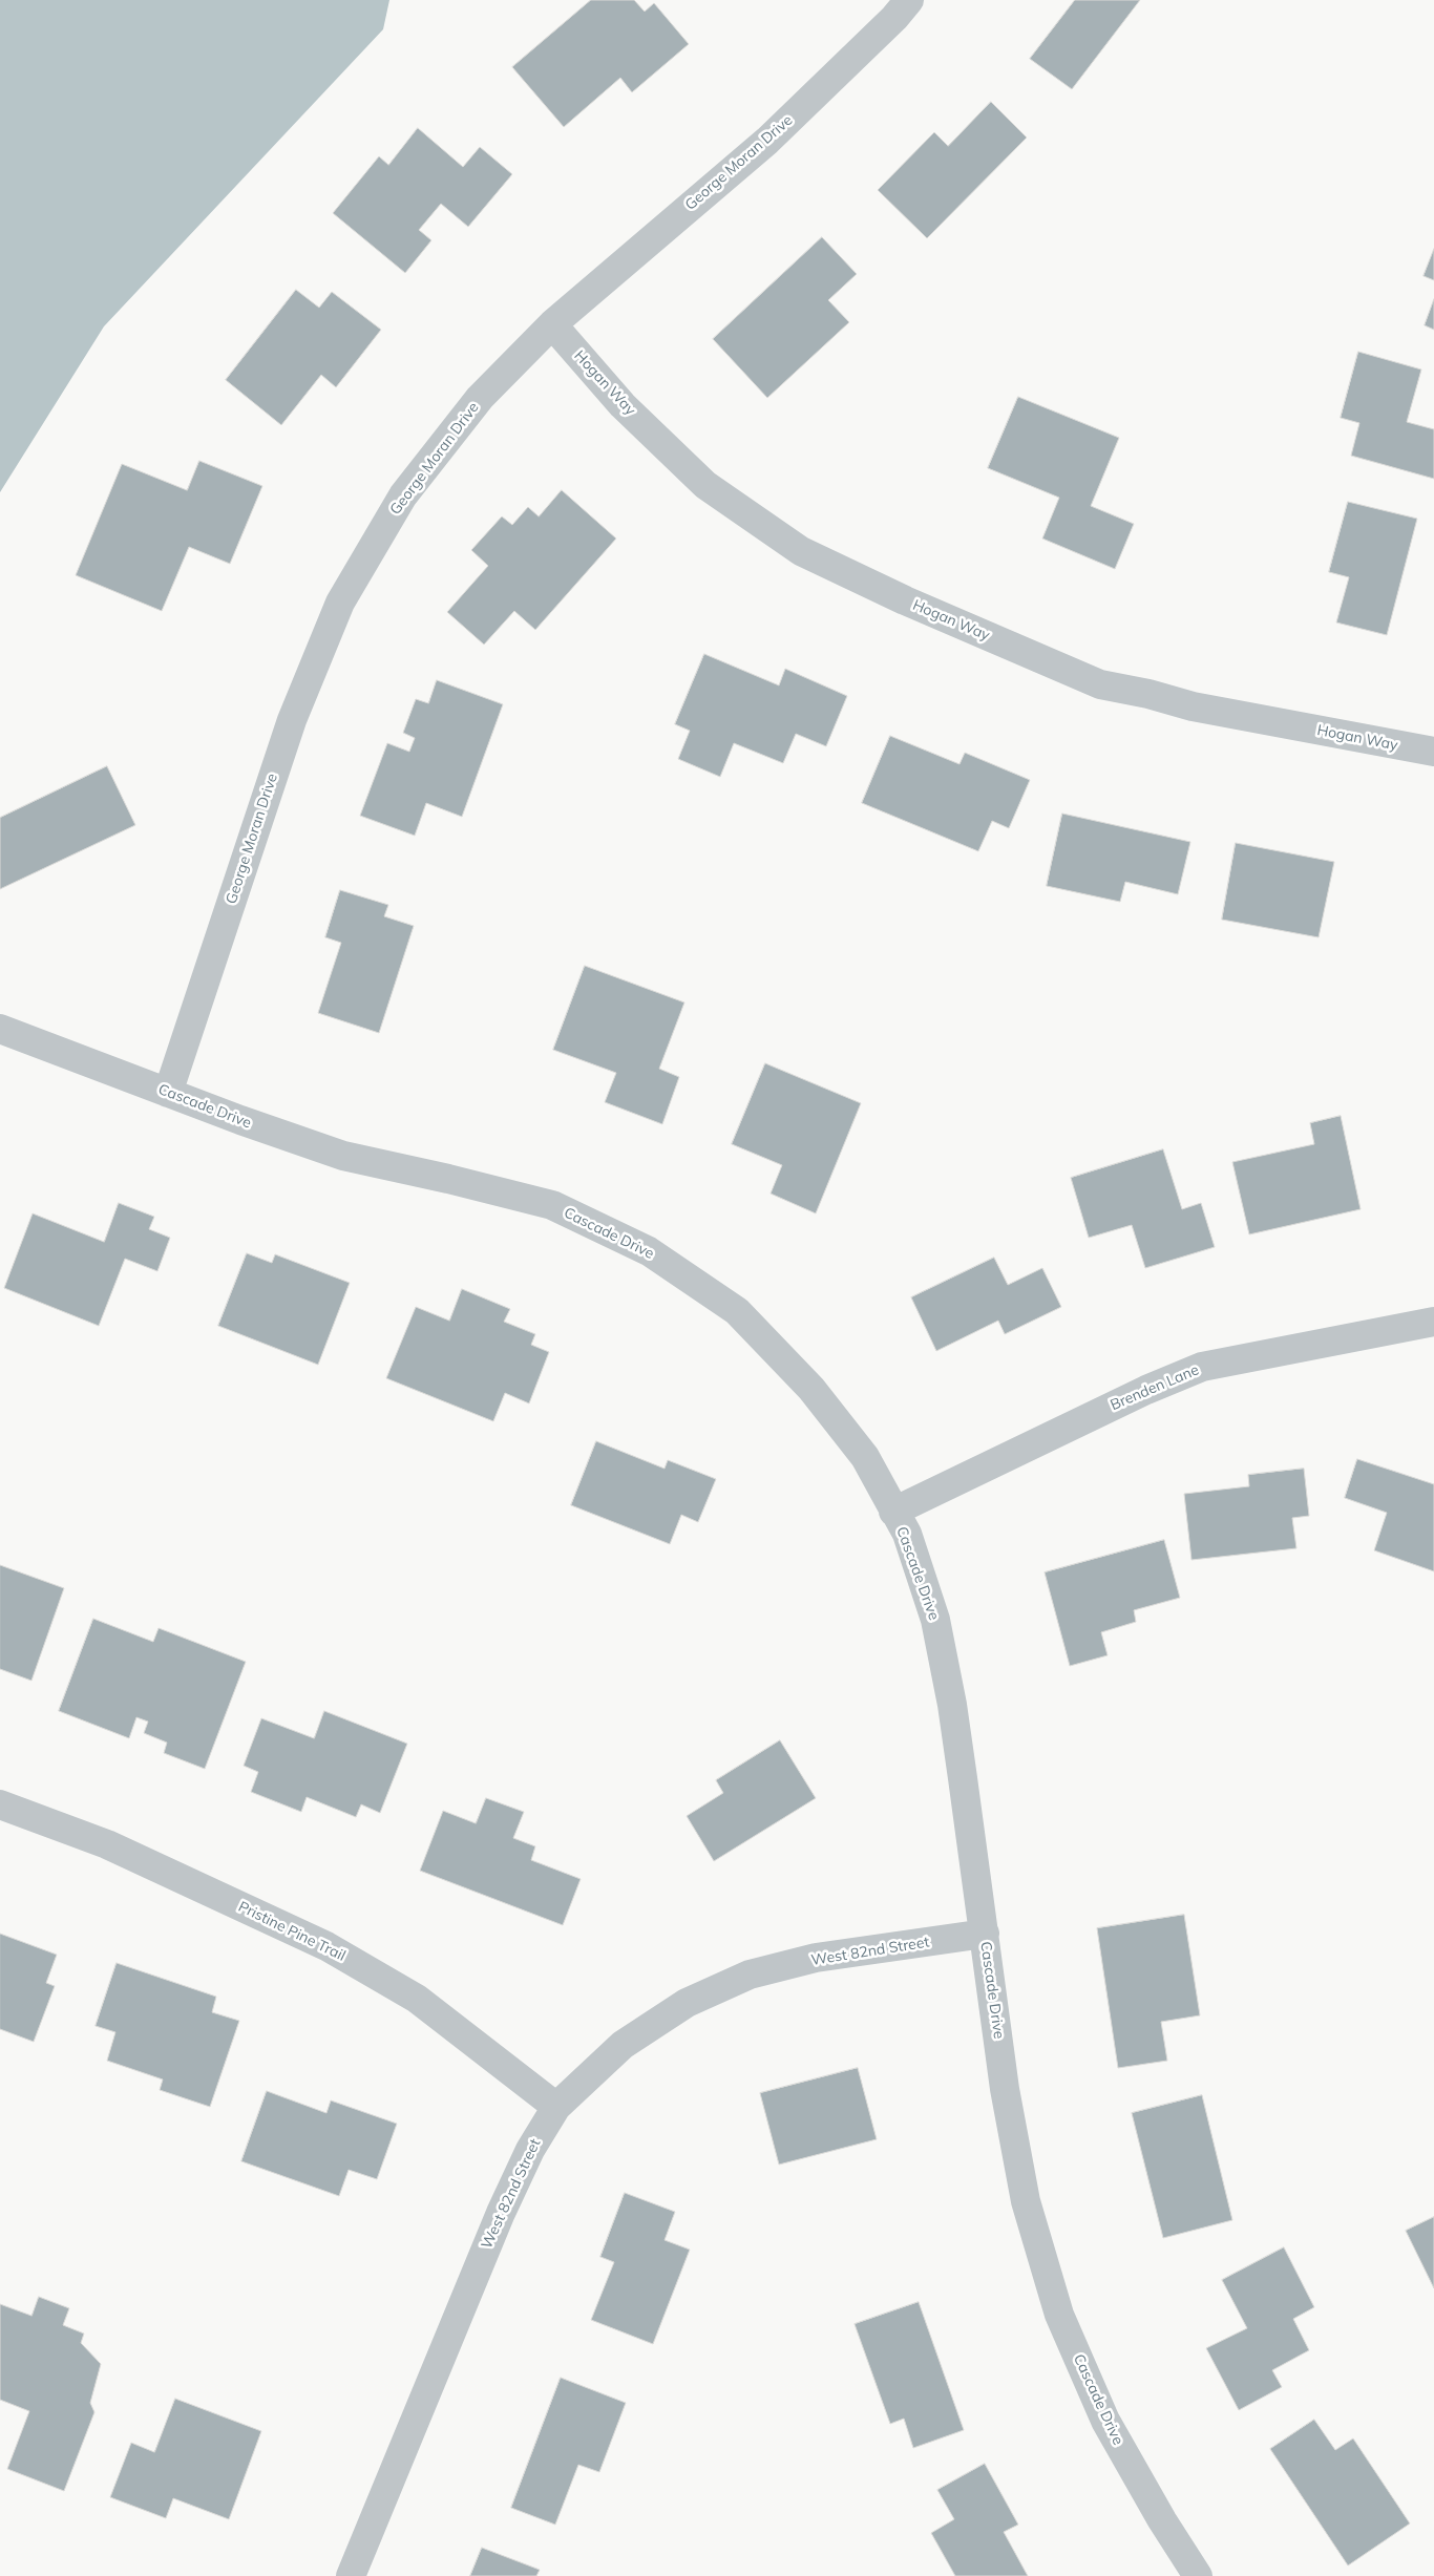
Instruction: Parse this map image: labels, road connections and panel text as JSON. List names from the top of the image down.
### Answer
{
  "streets": {
    "street": [
      "George Moran Drive",
      "Hogan Way",
      "Cascade Drive",
      "Brenden Lane",
      "Pristine Pine Trail",
      "West 82nd Street"
    ]
  },
  "crossings": [
    ["George Moran Drive", "Hogan Way"],
    ["George Moran Drive", "Cascade Drive"],
    ["Cascade Drive", "Brenden Lane"],
    ["Cascade Drive", "West 82nd Street"],
    ["Pristine Pine Trail", "West 82nd Street"]
  ]
}
